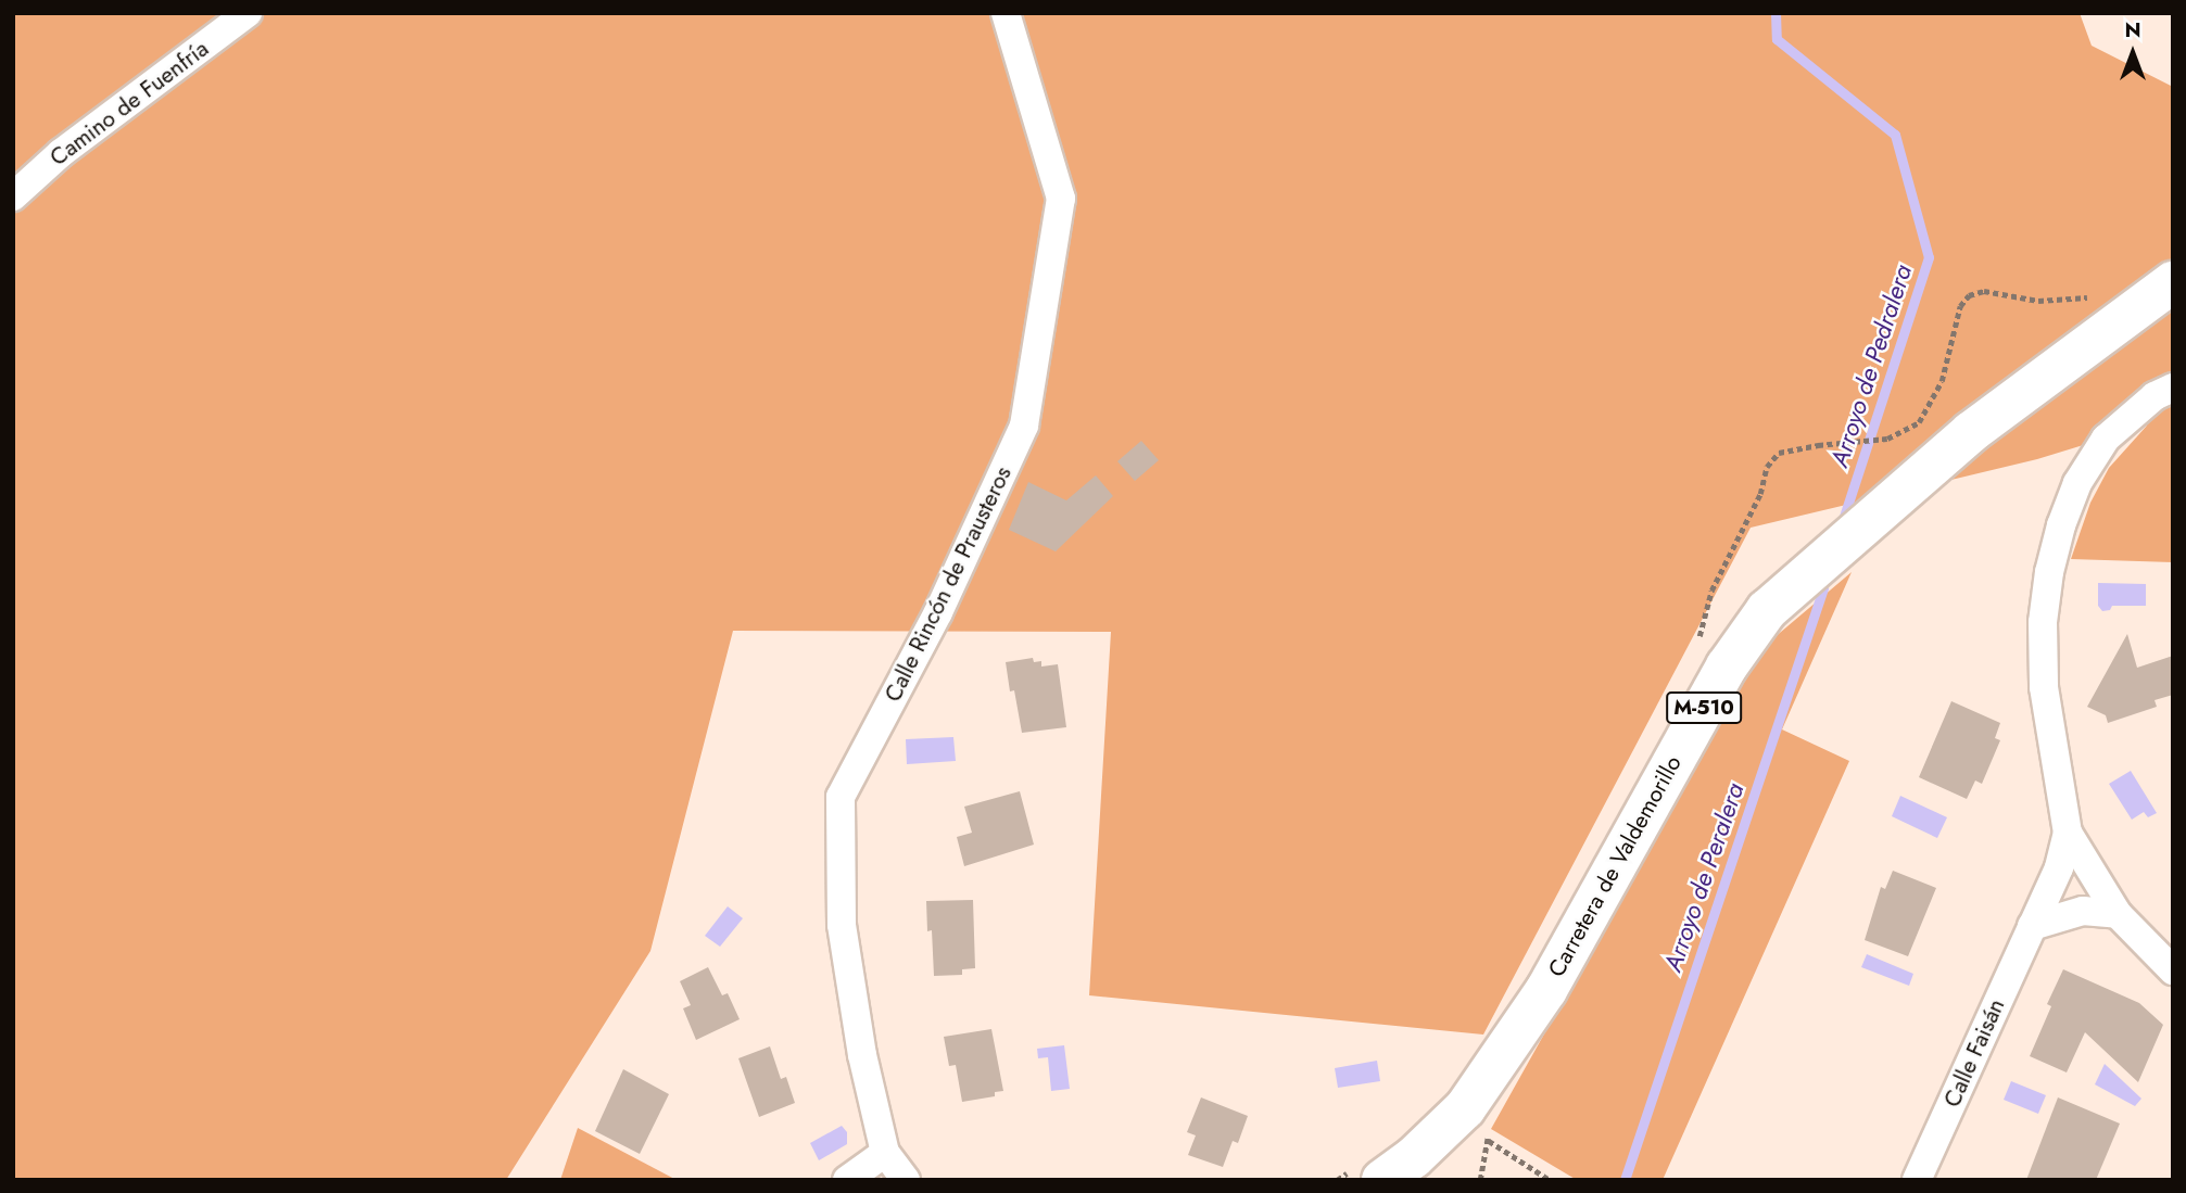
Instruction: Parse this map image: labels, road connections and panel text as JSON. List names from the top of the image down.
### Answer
{
  "streets": {
    "main road": ["M-510", "Carretera de Valdemorillo"],
    "street": ["Camino de Fuenfría", "Calle Rincón de Prausteros", "Calle Faisán"]
  },
  "water": ["Arroyo de Pedralera", "Arroyo de Peralera"],
  "north": "top"
}
